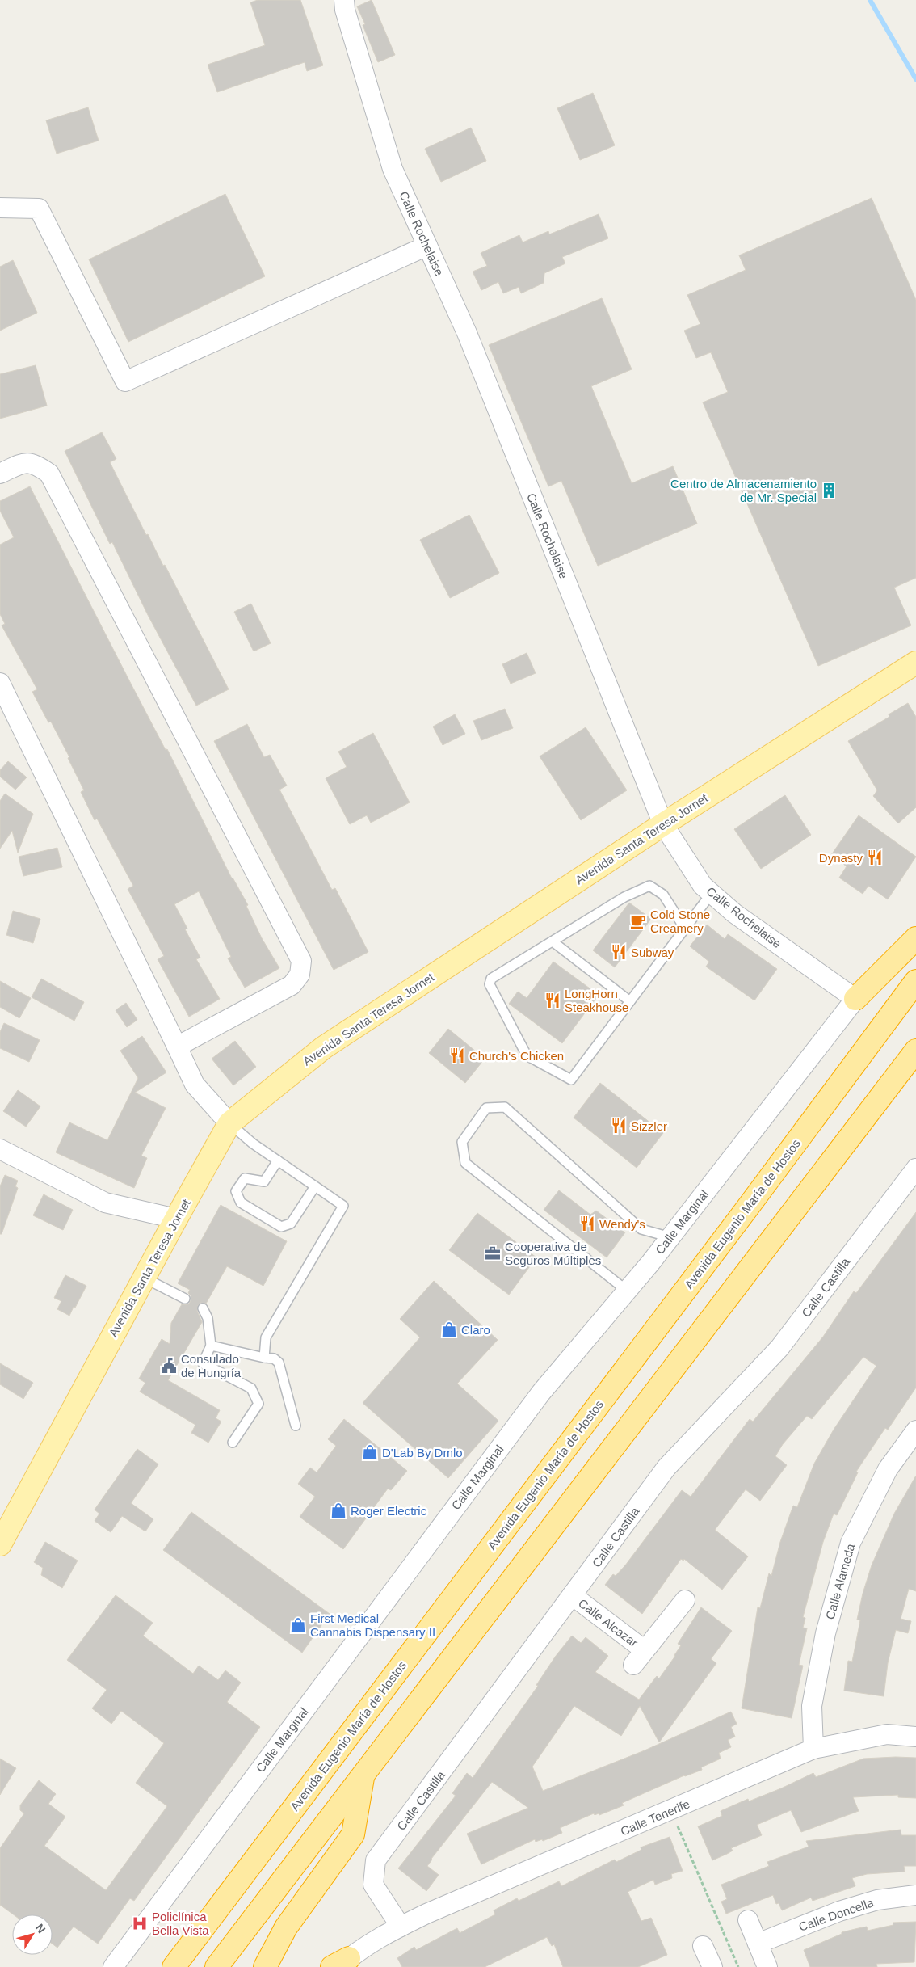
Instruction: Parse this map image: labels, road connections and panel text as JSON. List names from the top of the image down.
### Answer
{
  "streets": {
    "highway": ["Avenida Eugenio María de Hostos"],
    "main road": ["Avenida Santa Teresa Jornet"],
    "street": [
      "Calle Rochelaise",
      "Calle Marginal",
      "Calle Castilla",
      "Calle Alameda",
      "Calle Alcazar",
      "Calle Tenerife",
      "Calle Doncella"
    ]
  },
  "crossings": [
    ["Calle Rochelaise", "Avenida Santa Teresa Jornet"],
    ["Calle Rochelaise", "Calle Marginal"],
    ["Calle Castilla", "Calle Alcazar"],
    ["Calle Castilla", "Calle Tenerife"],
    ["Calle Alameda", "Calle Tenerife"]
  ],
  "places": {
    "building": ["Centro de Almacenamiento de Mr. Special"],
    "restaurant": [
      "Dynasty",
      "Subway",
      "LongHorn Steakhouse",
      "Church's Chicken",
      "Sizzler",
      "Wendy's"
    ],
    "cafe": ["Cold Stone Creamery"],
    "office": ["Cooperativa de Seguros Múltiples"],
    "shop": [
      "Claro",
      "D'Lab By Dmlo",
      "Roger Electric",
      "First Medical Cannabis Dispensary II"
    ],
    "public building": ["Consulado de Hungría"],
    "hospital": ["Policlínica Bella Vista"]
  },
  "north": "top right"
}
